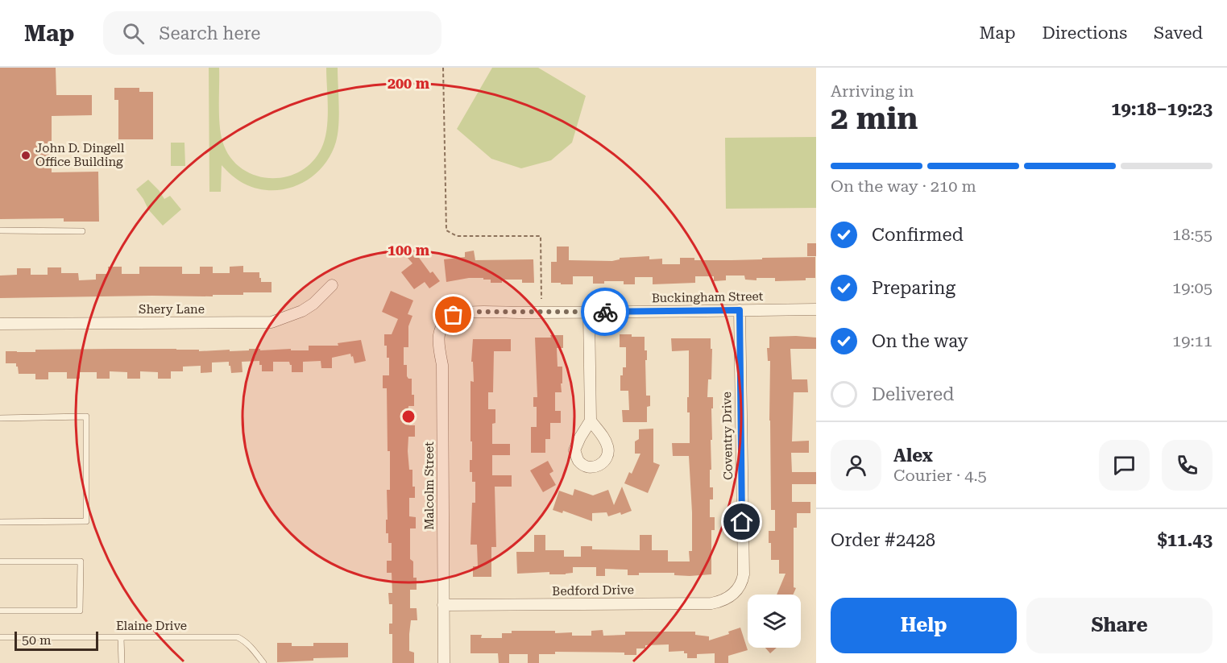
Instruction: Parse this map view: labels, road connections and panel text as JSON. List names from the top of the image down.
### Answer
{
  "streets": {
    "street": [
      "Buckingham Street",
      "Shery Lane",
      "Coventry Drive",
      "Malcolm Street",
      "Bedford Drive"
    ],
    "lane": ["Elaine Drive"]
  },
  "crossings": [
    ["Buckingham Street", "Coventry Drive"],
    ["Buckingham Street", "Malcolm Street"],
    ["Coventry Drive", "Bedford Drive"],
    ["Malcolm Street", "Bedford Drive"]
  ],
  "places": ["John D. Dingell Office Building"],
  "scale_bar": "50 m",
  "page": {
    "header": "Map",
    "search": "Search here",
    "nav": ["Map", "Directions", "Saved"],
    "heading": ["2 min", "Arriving in", "19:18–19:23"],
    "panel": [
      "Alex",
      "Courier · 4.5",
      "Order #2428",
      "$11.43"
    ],
    "bar": "On the way · 210 m",
    "list": [
      ["Confirmed", "18:55"],
      ["Preparing", "19:05"],
      ["On the way", "19:11"],
      "Delivered"
    ],
    "buttons": ["Help", "Share"],
    "scale": "50 m"
  },
  "rings": ["200 m", "100 m"]
}
